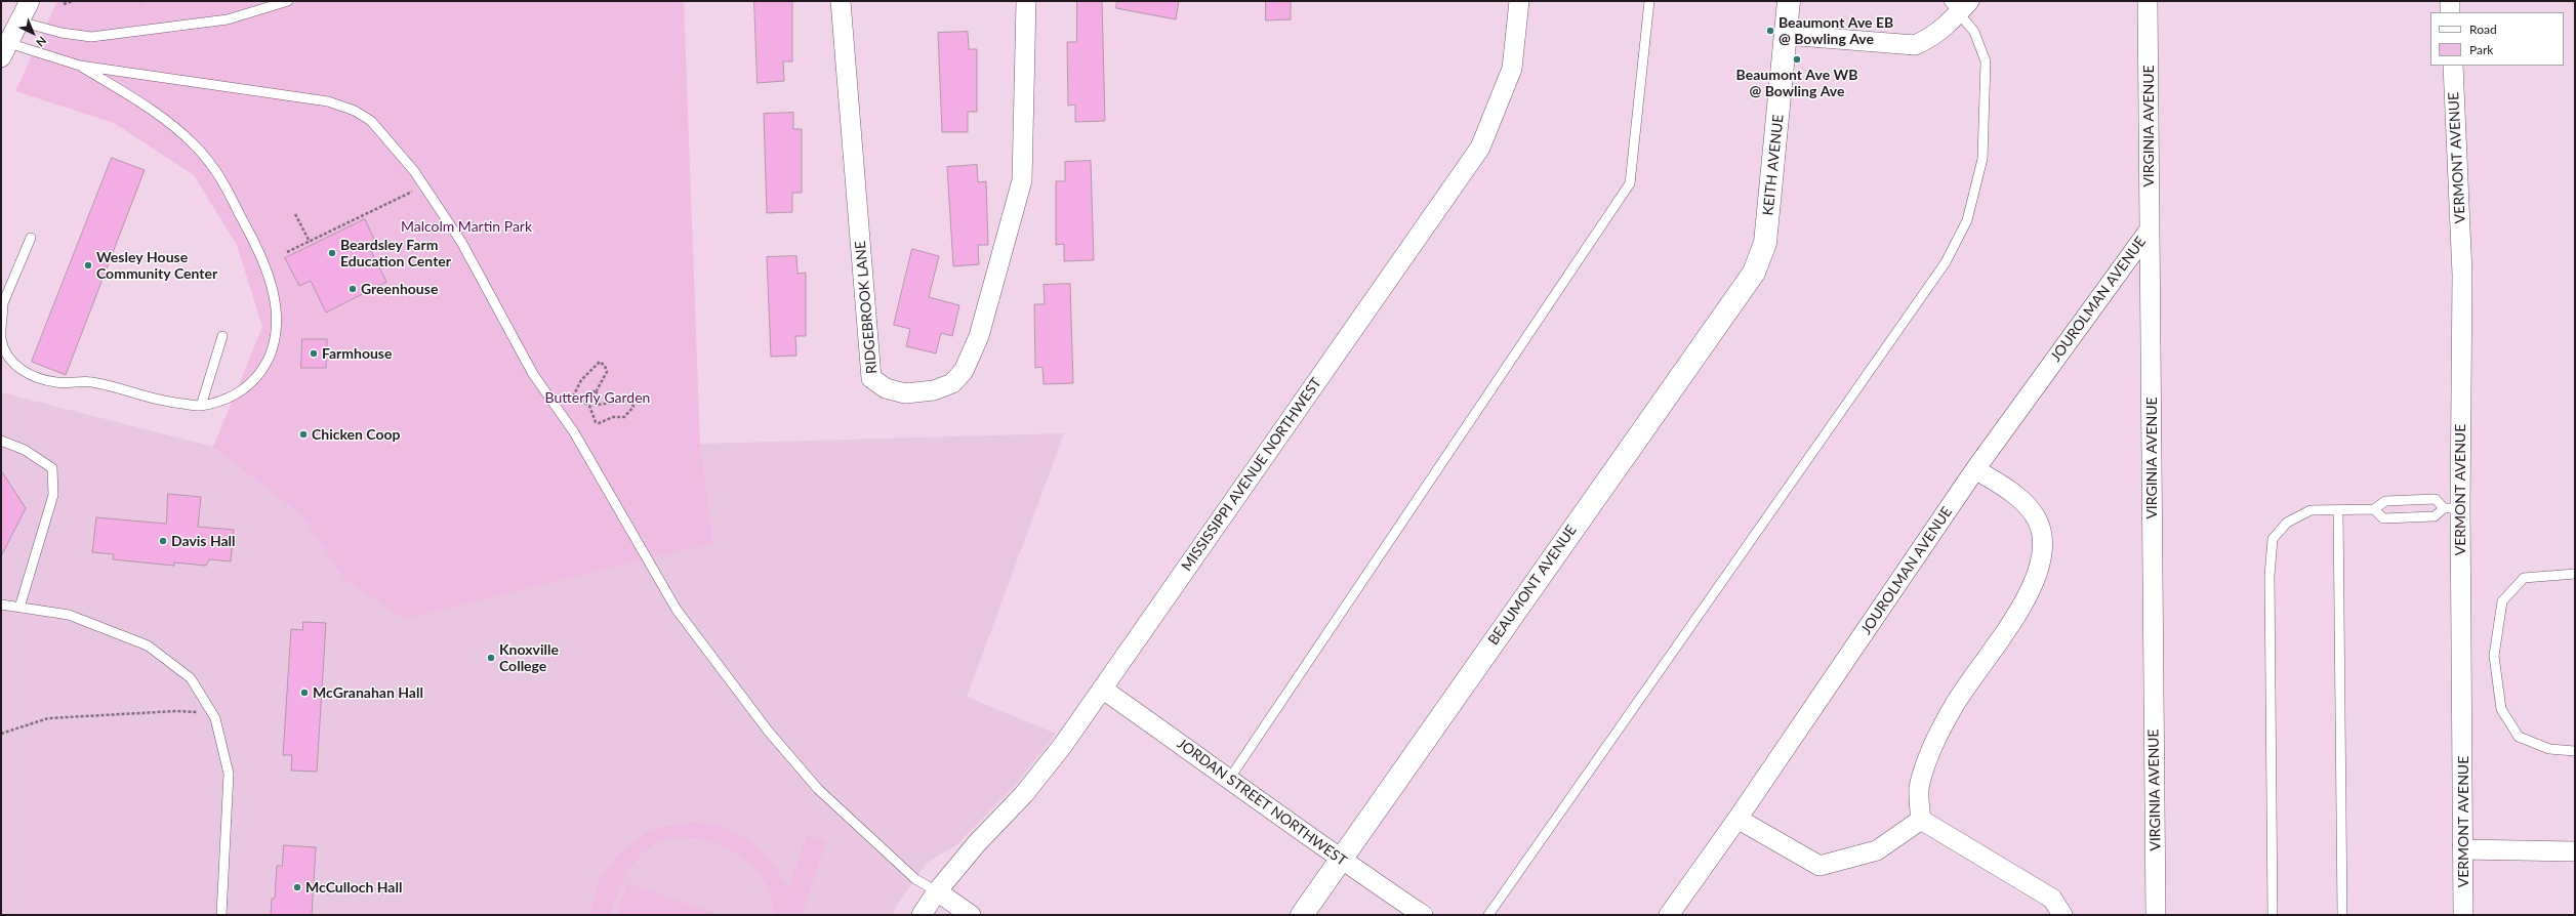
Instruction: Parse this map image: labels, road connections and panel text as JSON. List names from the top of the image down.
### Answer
{
  "streets": {
    "street": [
      "VIRGINIA AVENUE",
      "VERMONT AVENUE",
      "KEITH AVENUE",
      "JOUROLMAN AVENUE",
      "RIDGEBROOK LANE",
      "MISSISSIPPI AVENUE NORTHWEST",
      "BEAUMONT AVENUE",
      "JORDAN STREET NORTHWEST"
    ]
  },
  "crossings": [
    ["VIRGINIA AVENUE", "JOUROLMAN AVENUE"],
    ["KEITH AVENUE", "BEAUMONT AVENUE"],
    ["MISSISSIPPI AVENUE NORTHWEST", "JORDAN STREET NORTHWEST"],
    ["BEAUMONT AVENUE", "JORDAN STREET NORTHWEST"]
  ],
  "parks": ["Malcolm Martin Park", "Butterfly Garden"],
  "places": [
    "Beaumont Ave EB @ Bowling Ave",
    "Beaumont Ave WB @ Bowling Ave",
    "Beardsley Farm Education Center",
    "Wesley House Community Center",
    "Greenhouse",
    "Farmhouse",
    "Chicken Coop",
    "Davis Hall",
    "Knoxville College",
    "McGranahan Hall",
    "McCulloch Hall"
  ],
  "legend": ["Road", "Park"],
  "north": "bottom right"
}
